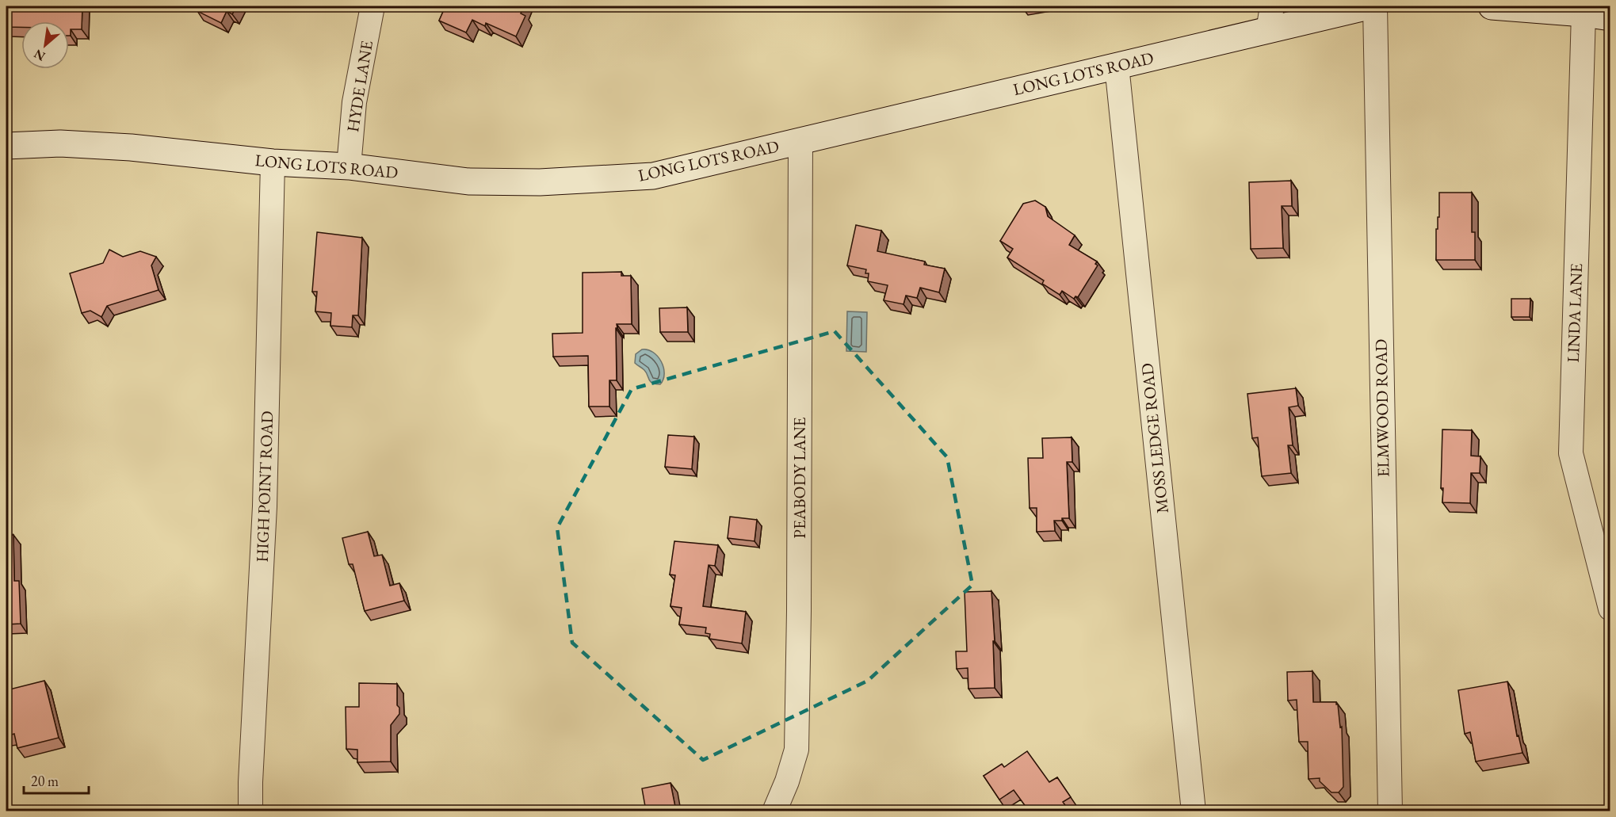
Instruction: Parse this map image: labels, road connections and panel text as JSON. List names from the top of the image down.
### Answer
{
  "streets": {
    "main road": ["LONG LOTS ROAD"],
    "street": [
      "HYDE LANE",
      "LINDA LANE",
      "ELMWOOD ROAD",
      "MOSS LEDGE ROAD",
      "PEABODY LANE",
      "HIGH POINT ROAD"
    ]
  },
  "crossings": [
    ["LONG LOTS ROAD", "HYDE LANE"],
    ["LONG LOTS ROAD", "MOSS LEDGE ROAD"],
    ["LONG LOTS ROAD", "PEABODY LANE"],
    ["LONG LOTS ROAD", "HIGH POINT ROAD"]
  ],
  "scale_bar": "20 m",
  "north": "bottom left"
}
